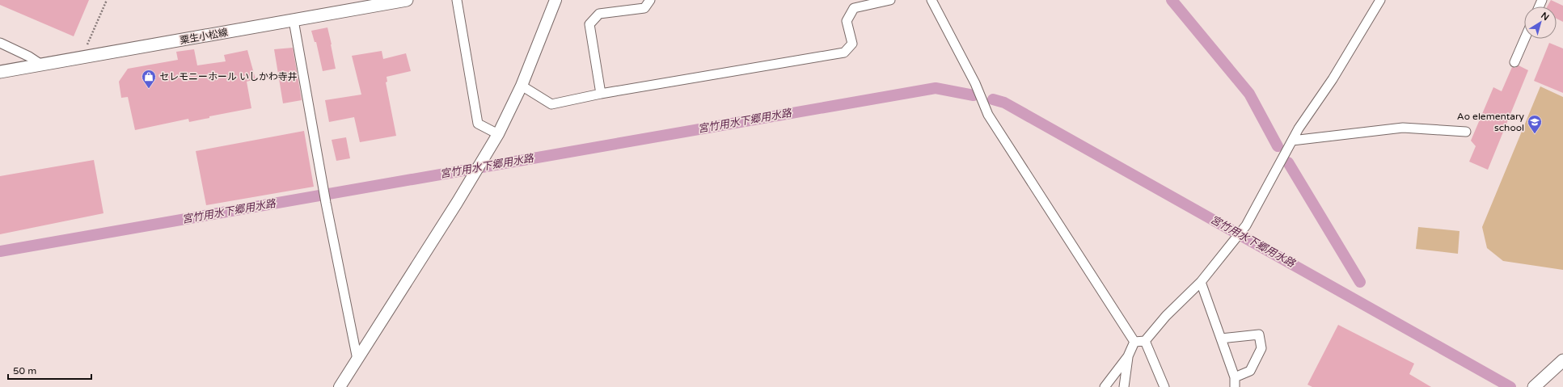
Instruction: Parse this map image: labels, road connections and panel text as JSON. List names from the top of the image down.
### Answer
{
  "streets": {
    "main road": ["粟生小松線"]
  },
  "water": ["宮竹用水下郷用水路"],
  "places": {
    "shop": ["セレモニーホール いしかわ寺井"],
    "school or university": ["Ao elementary school"]
  },
  "scale_bar": "50 m",
  "north": "top right"
}
